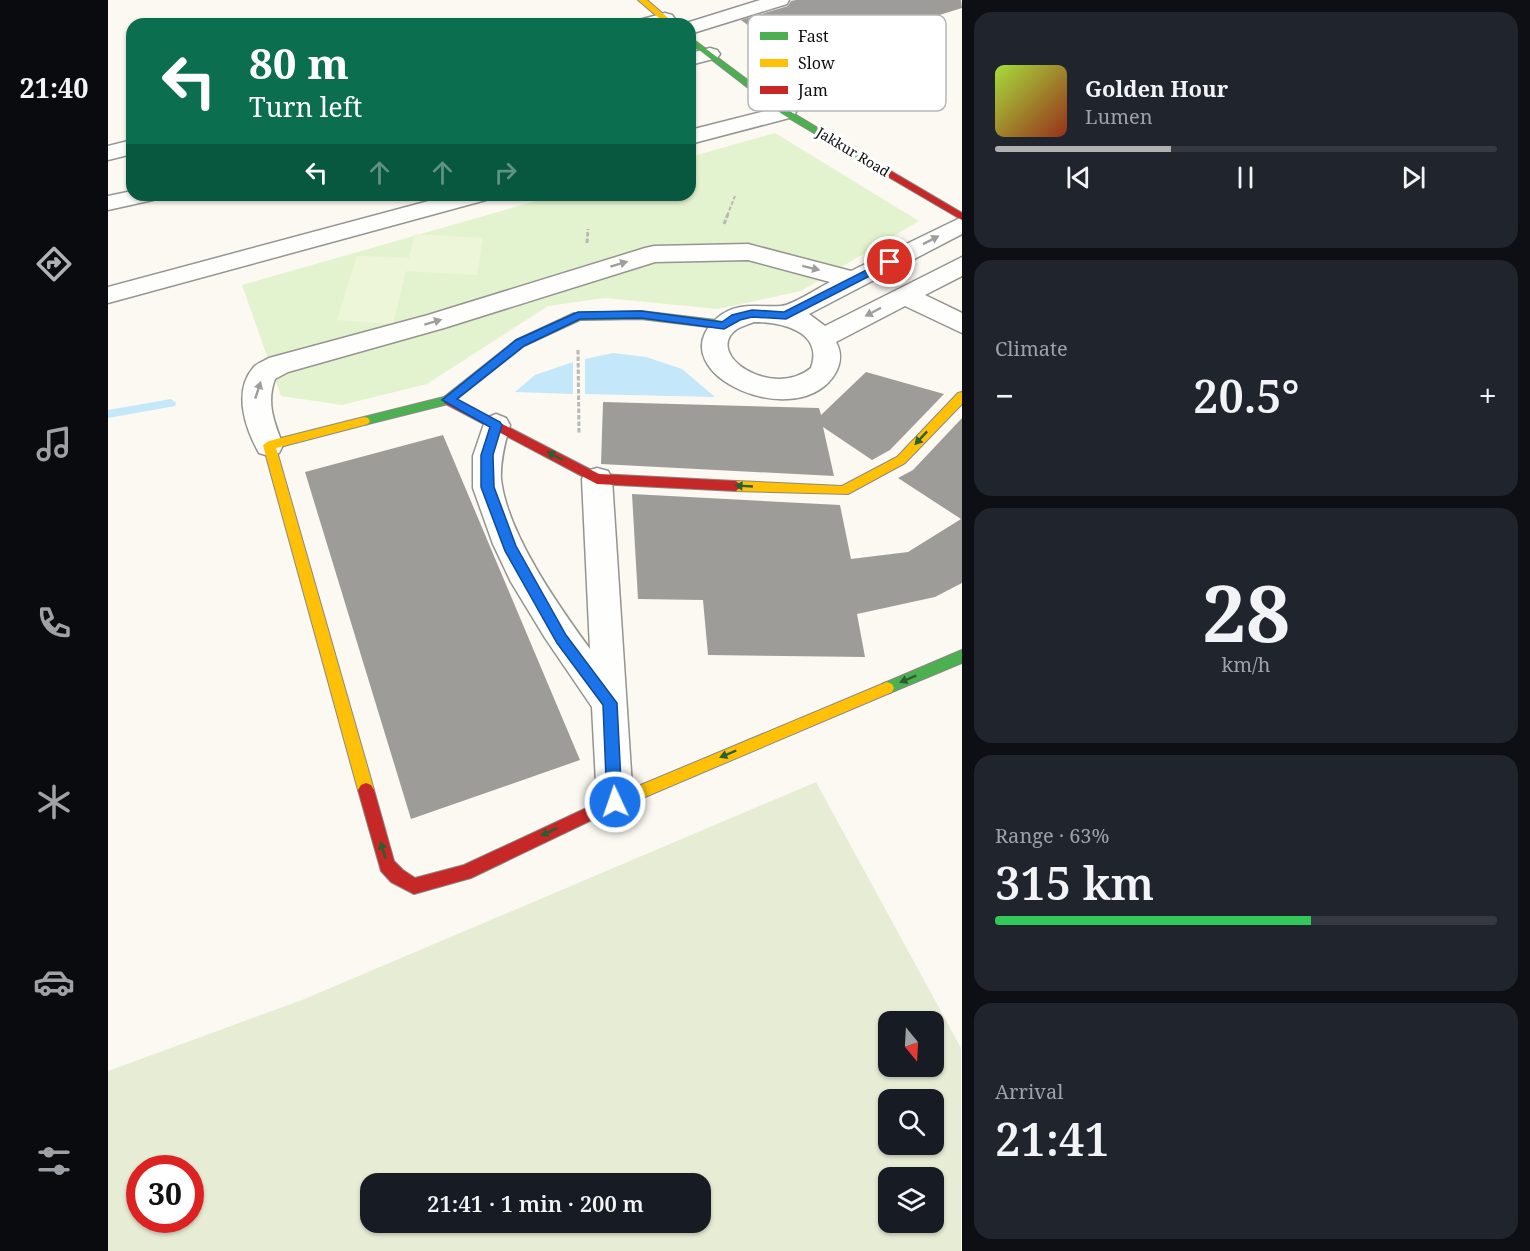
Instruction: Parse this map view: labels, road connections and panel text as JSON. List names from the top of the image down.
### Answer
{
  "streets": {
    "street": ["Jakkur Road"]
  },
  "legend": ["Fast", "Slow", "Jam"],
  "north": "bottom",
  "page": {
    "tabs": "21:40",
    "turn": ["80 m", "Turn left"],
    "song": ["Golden Hour", "Lumen"],
    "tile": [
      "Climate",
      ["28", "km/h"],
      ["Range · 63%", "315 km"],
      ["Arrival", "21:41"]
    ],
    "heat": ["−", "20.5°", "+"],
    "limit": "30",
    "trip": "21:41 · 1 min · 200 m"
  }
}
